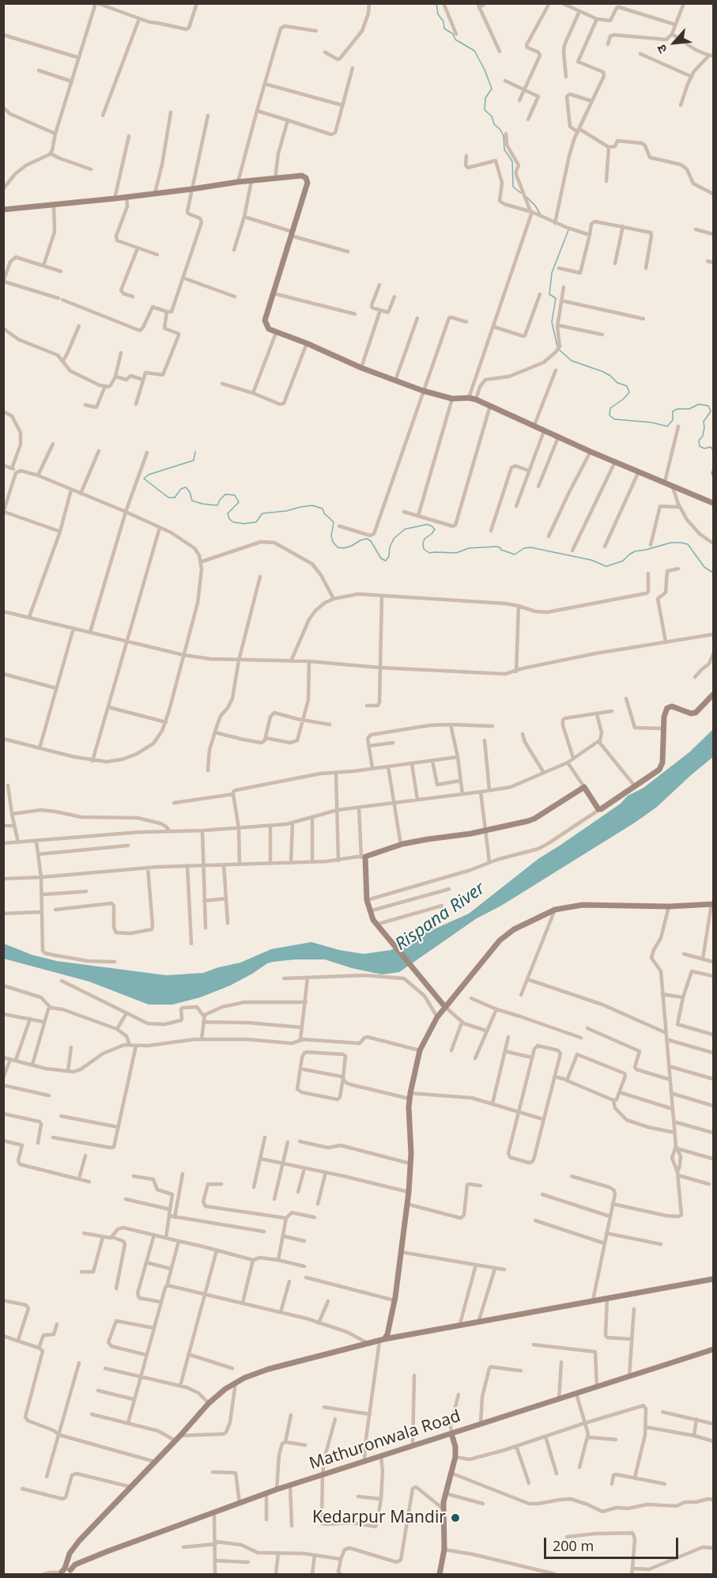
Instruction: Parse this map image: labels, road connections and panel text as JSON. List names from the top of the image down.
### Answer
{
  "streets": {
    "main road": ["Mathuronwala Road"]
  },
  "water": ["Rispana River"],
  "places": ["Kedarpur Mandir"],
  "scale_bar": "200 m",
  "north": "bottom left"
}
